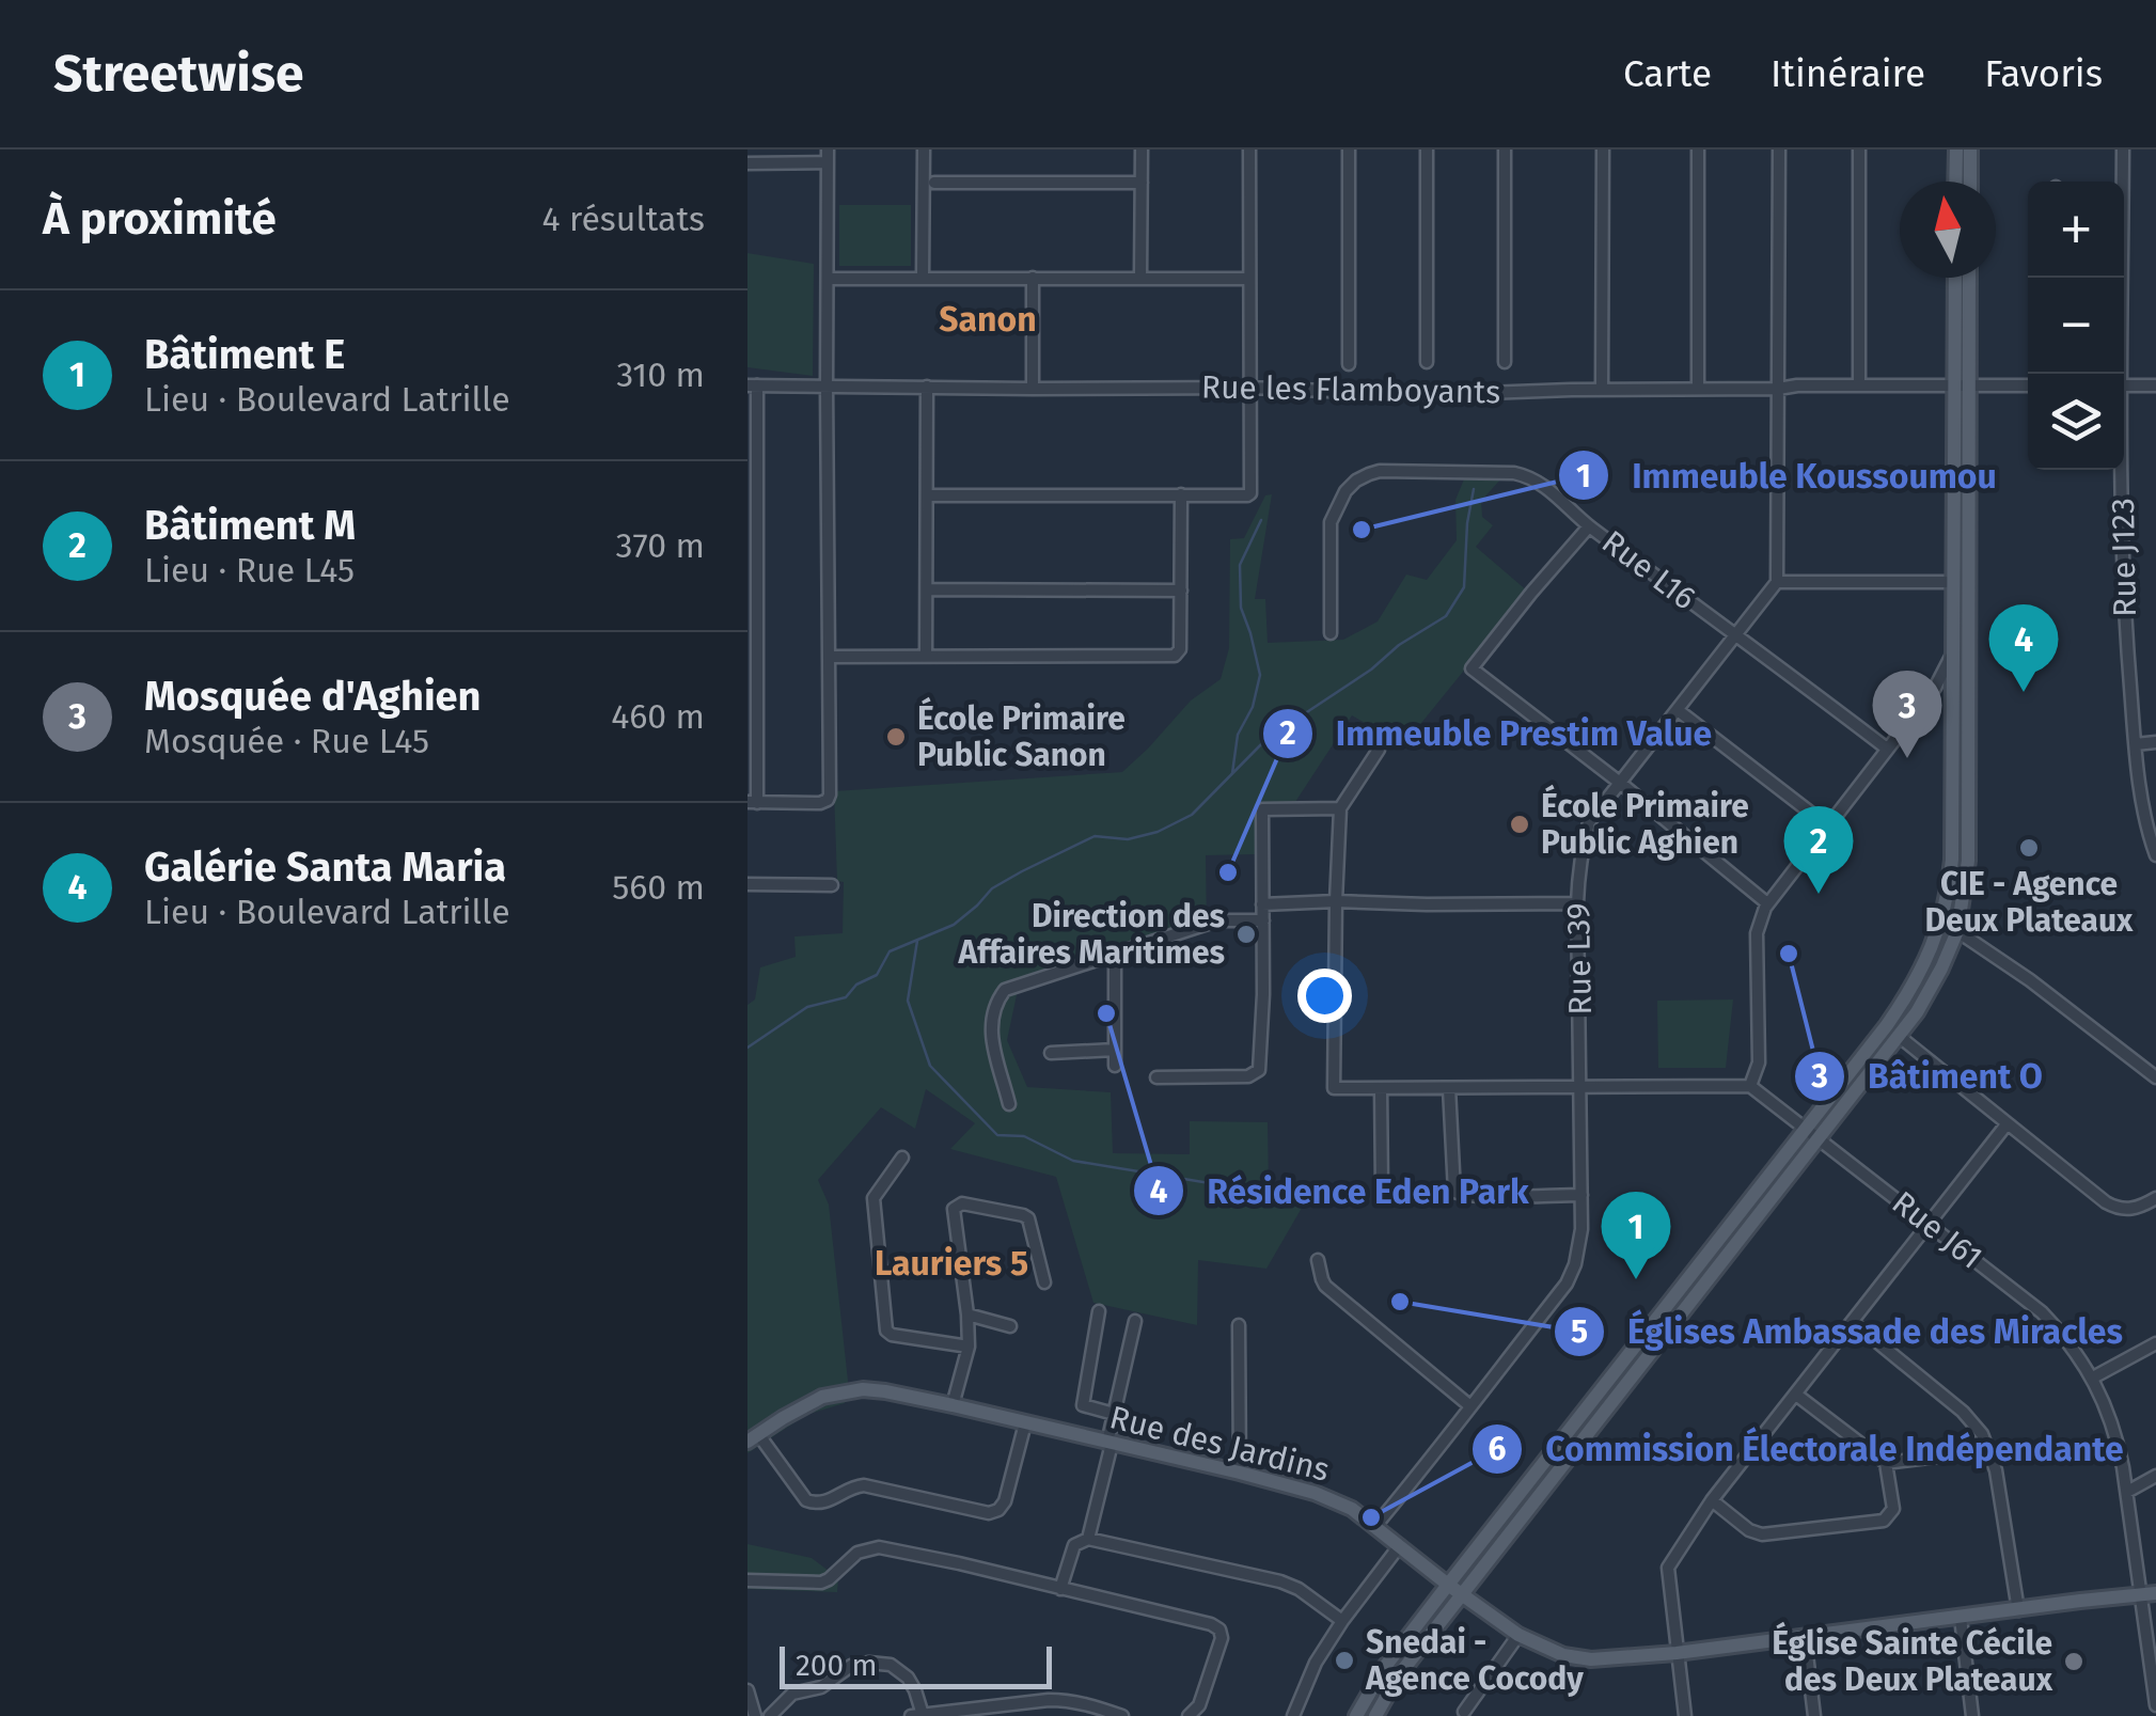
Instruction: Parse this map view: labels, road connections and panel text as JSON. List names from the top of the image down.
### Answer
{
  "streets": {
    "main road": ["Rue des Jardins"],
    "street": [
      "Rue les Flamboyants",
      "Rue J123",
      "Rue L16",
      "Rue L39",
      "Rue J61"
    ]
  },
  "crossings": [
    ["Rue L16", "Rue L39"],
    ["Rue L39", "Rue des Jardins"],
    ["Rue J61", "Rue des Jardins"]
  ],
  "districts": ["Sanon", "Lauriers 5"],
  "places": [
    "Immeuble Koussoumou",
    "École Primaire Public Sanon",
    "École Primaire Public Aghien",
    "CIE - Agence Deux Plateaux",
    "Immeuble Prestim Value",
    "Direction des Affaires Maritimes",
    "Bâtiment O",
    "Résidence Eden Park",
    "Églises Ambassade des Miracles",
    "Commission Électorale Indépendante",
    "Snedai - Agence Cocody",
    "Église Sainte Cécile des Deux Plateaux"
  ],
  "scale_bar": "200 m",
  "north": "top",
  "page": {
    "header": "Streetwise",
    "nav": ["Carte", "Itinéraire", "Favoris"],
    "heading": ["À proximité", "4 résultats"],
    "map_buttons": ["+", "−"],
    "list": [
      {
        "mark": "1",
        "name": "Bâtiment E",
        "note": "Lieu · Boulevard Latrille",
        "value": "310 m"
      },
      {
        "mark": "2",
        "name": "Bâtiment M",
        "note": "Lieu · Rue L45",
        "value": "370 m"
      },
      {
        "mark": "3",
        "name": "Mosquée d'Aghien",
        "note": "Mosquée · Rue L45",
        "value": "460 m"
      },
      {
        "mark": "4",
        "name": "Galérie Santa Maria",
        "note": "Lieu · Boulevard Latrille",
        "value": "560 m"
      }
    ],
    "pins": [
      "4",
      "3",
      "2",
      "1"
    ],
    "scale": "200 m"
  }
}
